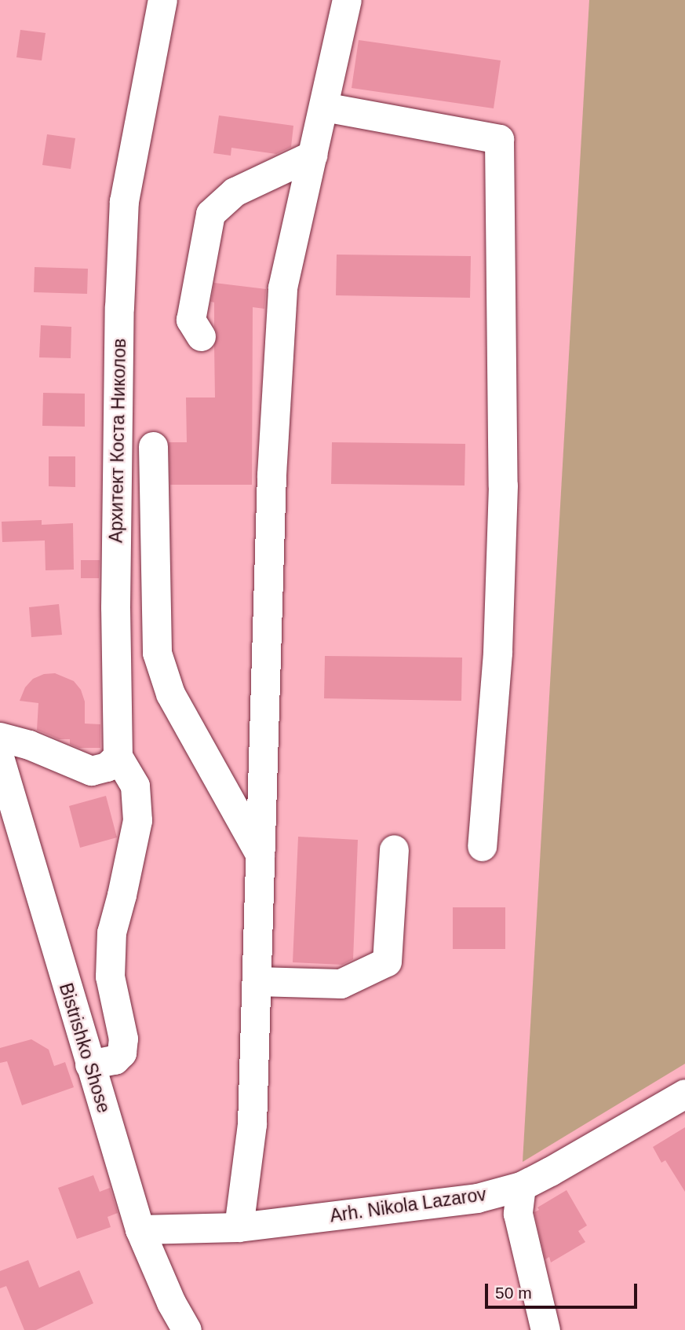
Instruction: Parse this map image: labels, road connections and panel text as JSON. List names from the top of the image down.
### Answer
{
  "streets": {
    "street": ["Архитект Коста Николов", "Bistrishko Shose", "Arh. Nikola Lazarov"]
  },
  "crossings": [
    ["Bistrishko Shose", "Arh. Nikola Lazarov"]
  ],
  "scale_bar": "50 m"
}
